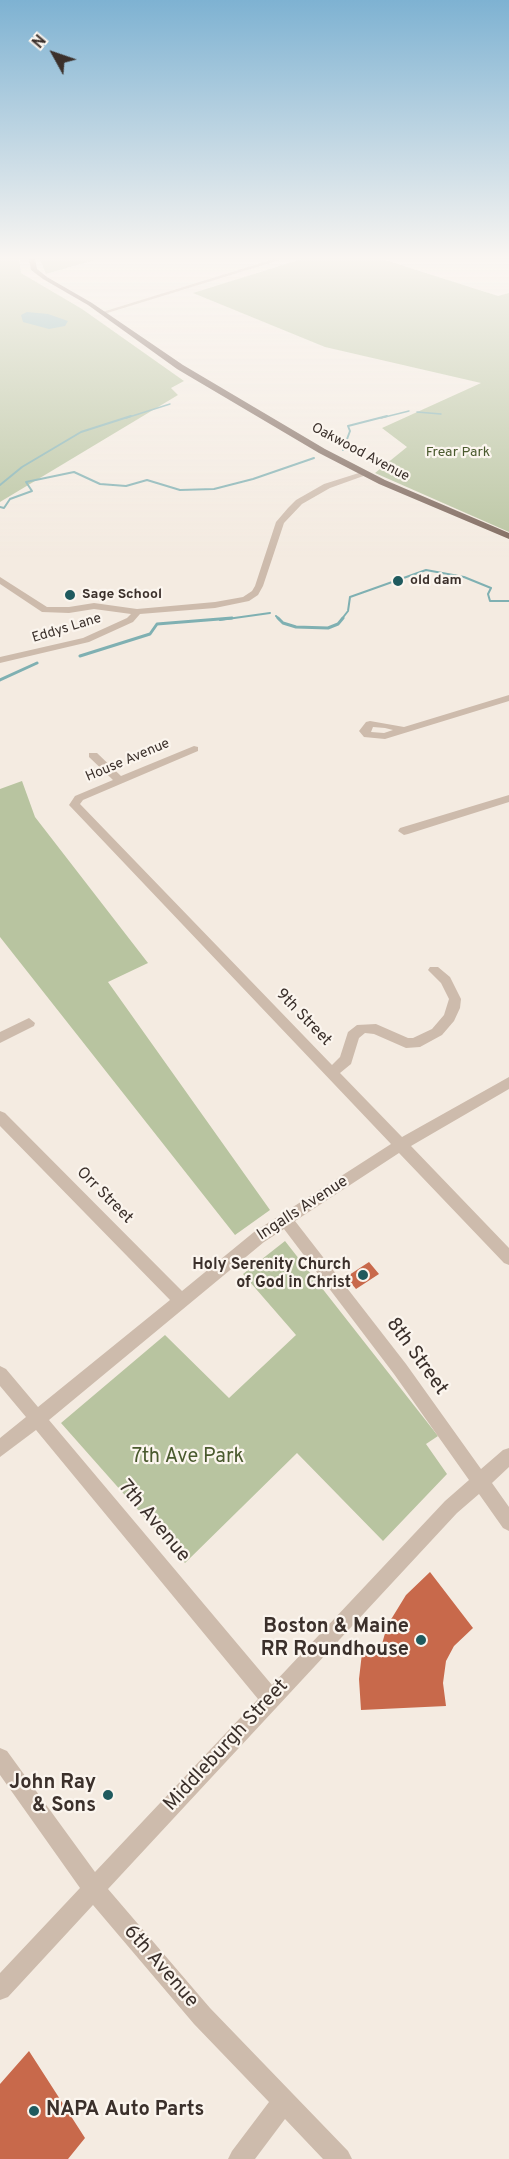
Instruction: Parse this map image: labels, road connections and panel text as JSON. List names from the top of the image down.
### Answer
{
  "streets": {
    "main road": ["Oakwood Avenue"],
    "street": [
      "Eddys Lane",
      "House Avenue",
      "9th Street",
      "Orr Street",
      "Ingalls Avenue",
      "8th Street",
      "7th Avenue",
      "Middleburgh Street",
      "6th Avenue"
    ]
  },
  "crossings": [
    ["Oakwood Avenue", "Eddys Lane"],
    ["House Avenue", "9th Street"],
    ["9th Street", "Ingalls Avenue"],
    ["Orr Street", "Ingalls Avenue"],
    ["Ingalls Avenue", "8th Street"],
    ["Ingalls Avenue", "7th Avenue"],
    ["8th Street", "Middleburgh Street"],
    ["7th Avenue", "Middleburgh Street"],
    ["Middleburgh Street", "6th Avenue"]
  ],
  "parks": ["Frear Park", "7th Ave Park"],
  "places": [
    "old dam",
    "Sage School",
    "Holy Serenity Church of God in Christ",
    "Boston & Maine RR Roundhouse",
    "John Ray & Sons",
    "NAPA Auto Parts"
  ],
  "north": "top left"
}
